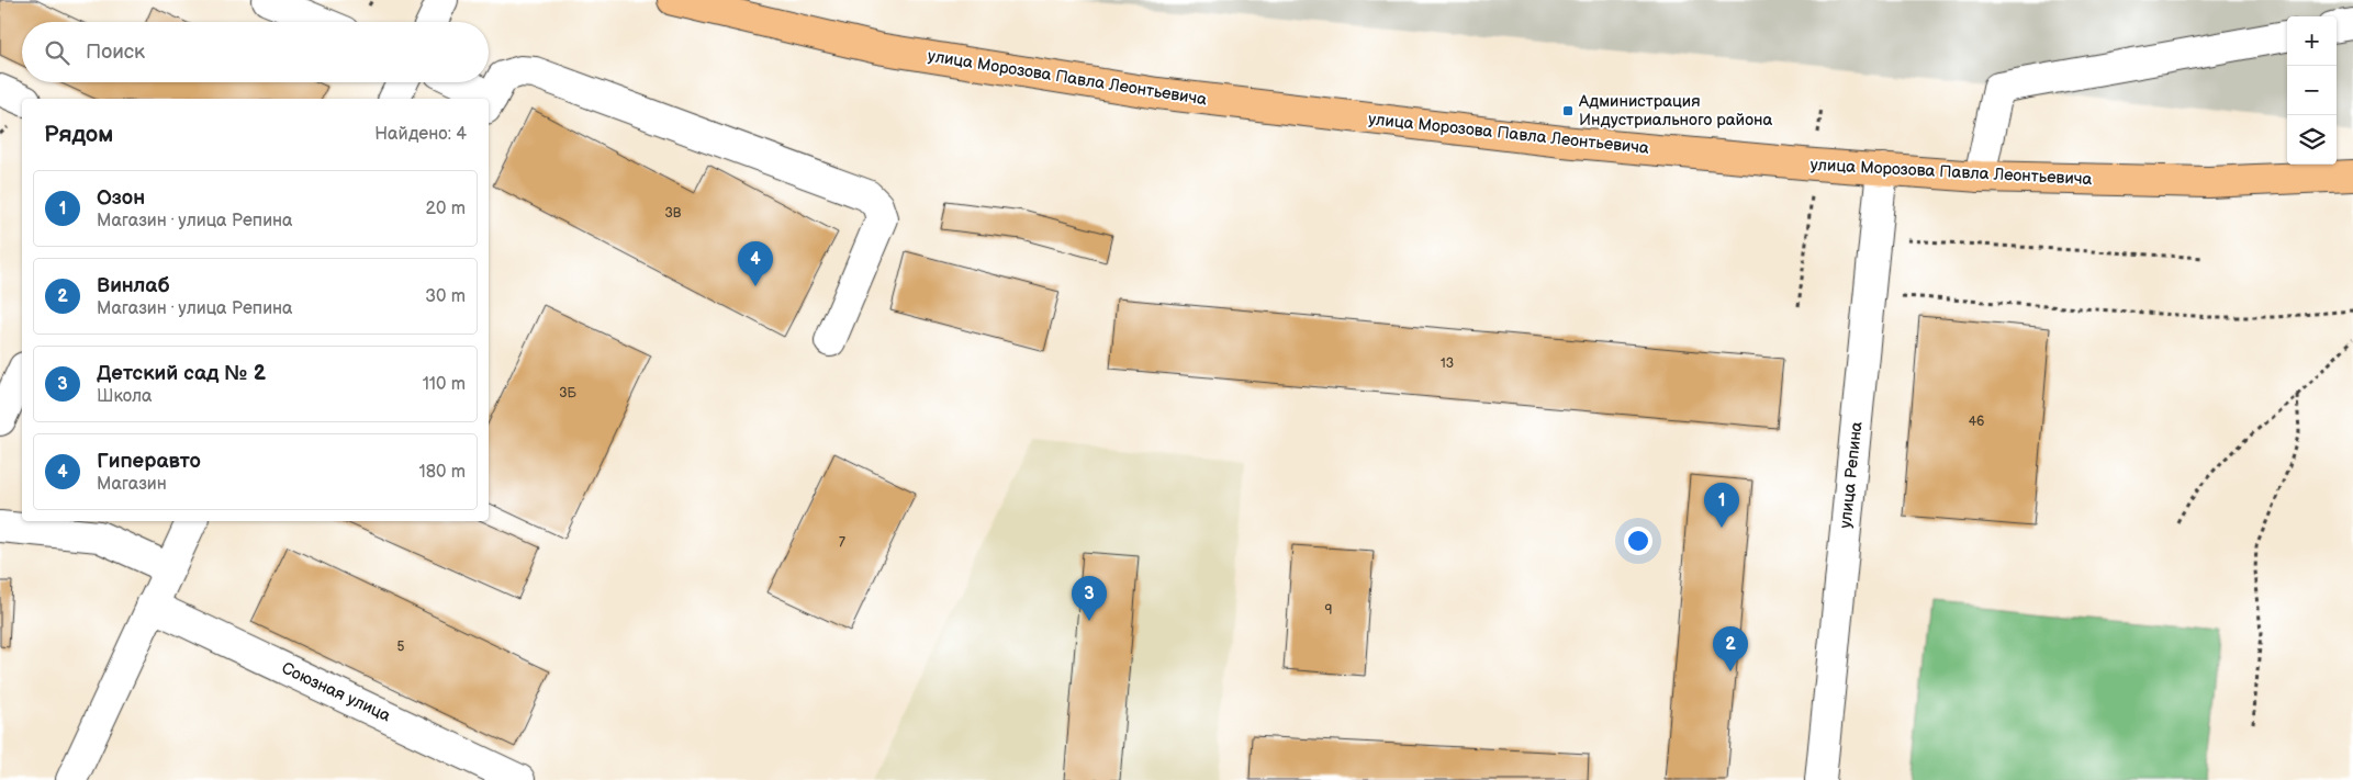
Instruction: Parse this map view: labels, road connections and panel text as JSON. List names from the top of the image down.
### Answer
{
  "streets": {
    "main road": ["улица Морозова Павла Леонтьевича"],
    "street": ["улица Репина", "Союзная улица"]
  },
  "crossings": [
    ["улица Морозова Павла Леонтьевича", "улица Репина"]
  ],
  "places": {
    "transit": ["Администрация Индустриального района"]
  },
  "house_numbers": [
    "3В",
    "13",
    "3Б",
    "46",
    "7",
    "9",
    "5"
  ],
  "page": {
    "map_buttons": ["+", "−"],
    "search": "Поиск",
    "heading": ["Рядом", "Найдено: 4"],
    "list": [
      {
        "mark": "1",
        "name": "Озон",
        "note": "Магазин · улица Репина",
        "value": "20 m"
      },
      {
        "mark": "2",
        "name": "Винлаб",
        "note": "Магазин · улица Репина",
        "value": "30 m"
      },
      {
        "mark": "3",
        "name": "Детский сад № 2",
        "note": "Школа",
        "value": "110 m"
      },
      {
        "mark": "4",
        "name": "Гиперавто",
        "note": "Магазин",
        "value": "180 m"
      }
    ],
    "pins": [
      "4",
      "1",
      "3",
      "2"
    ]
  }
}
